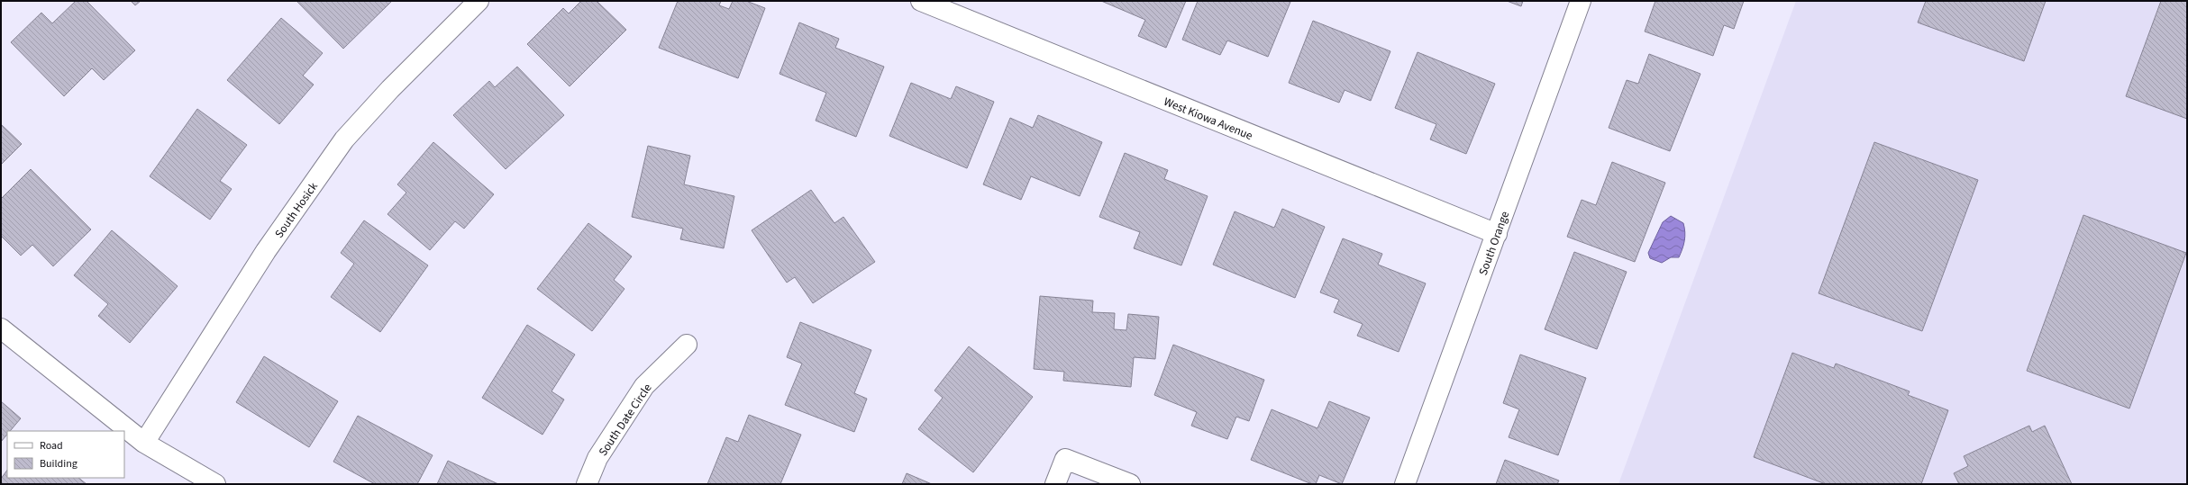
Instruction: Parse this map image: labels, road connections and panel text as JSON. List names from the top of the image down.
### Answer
{
  "streets": {
    "street": [
      "West Kiowa Avenue",
      "South Hosick",
      "South Orange",
      "South Date Circle"
    ]
  },
  "crossings": [
    ["West Kiowa Avenue", "South Orange"]
  ],
  "legend": ["Road", "Building"]
}
